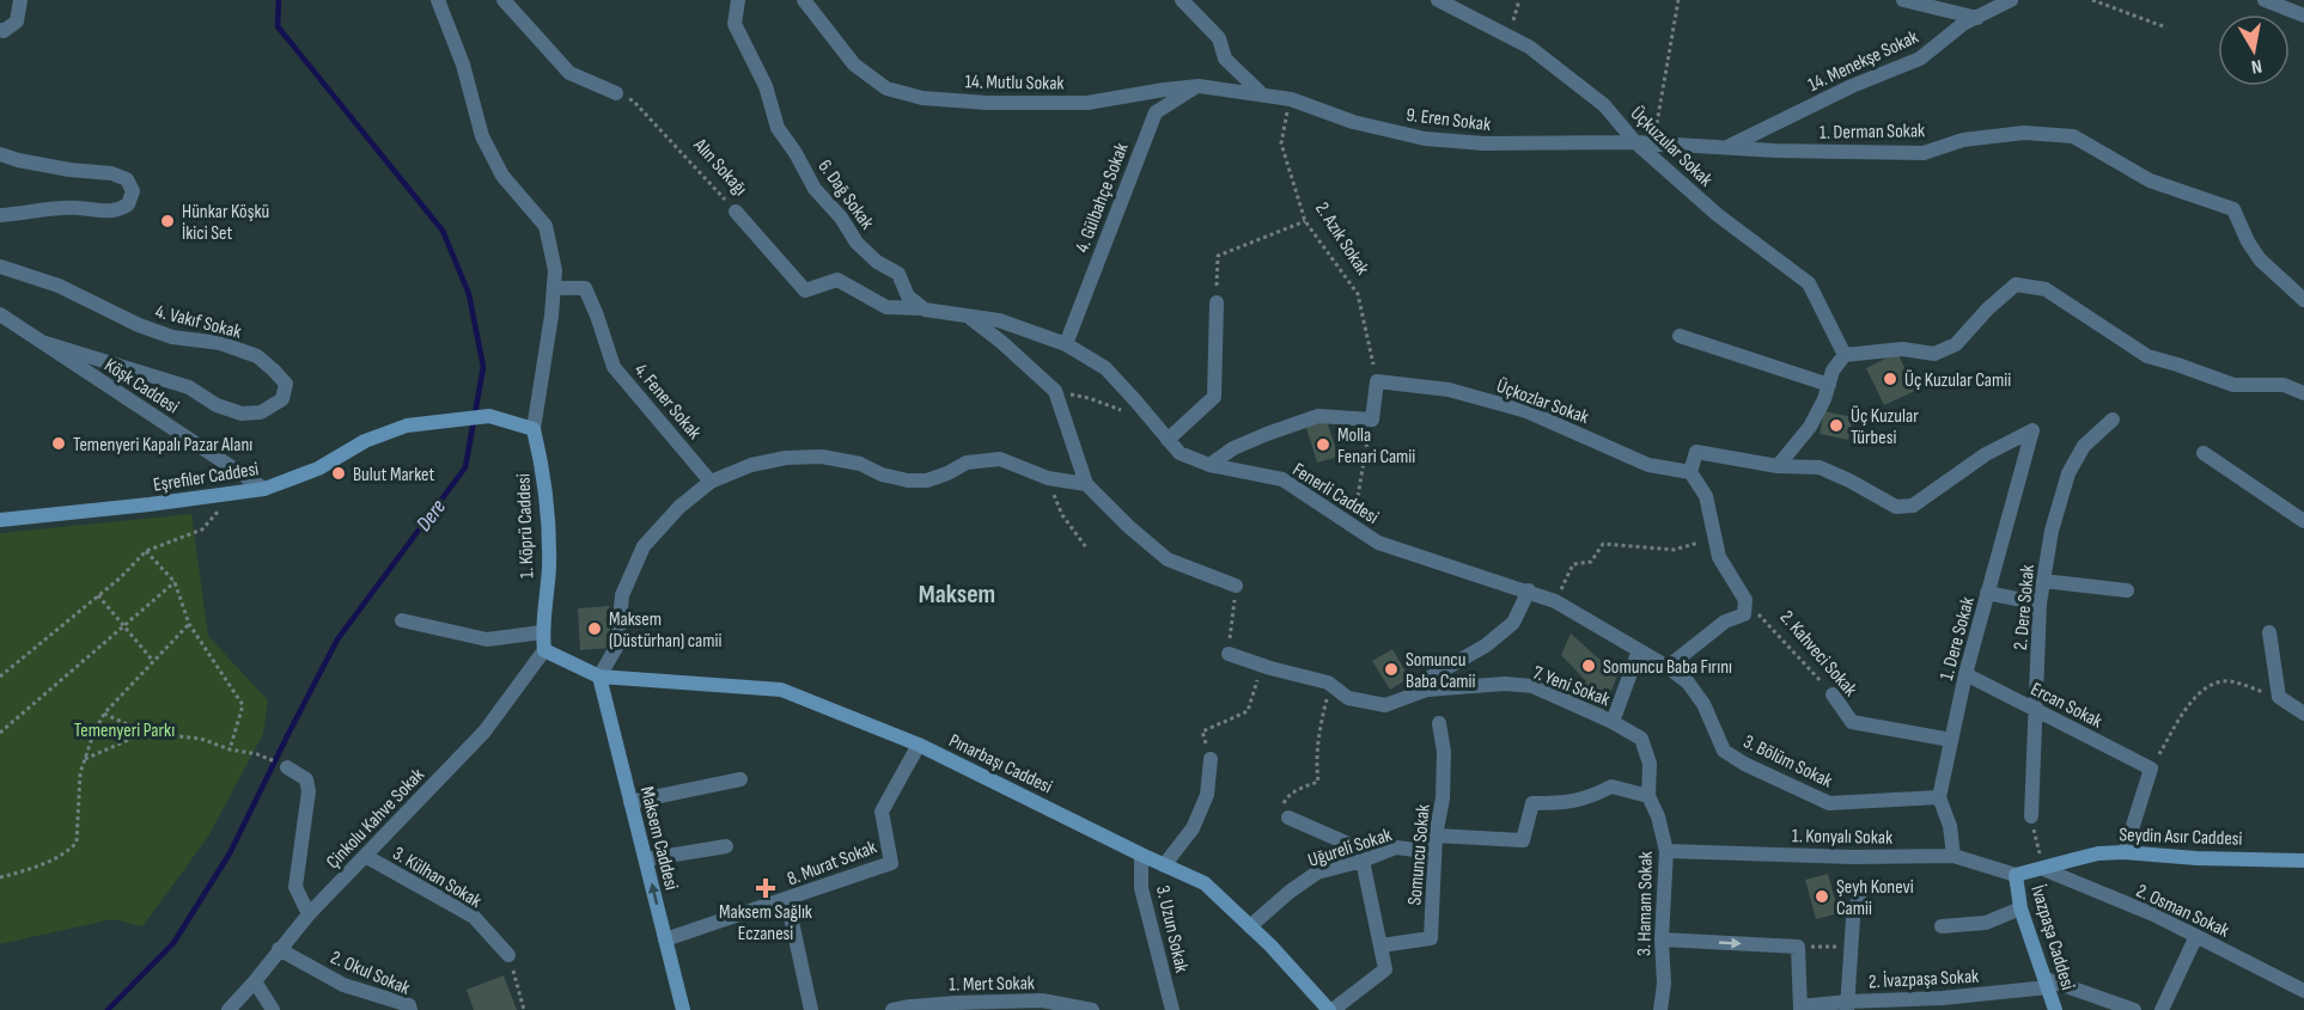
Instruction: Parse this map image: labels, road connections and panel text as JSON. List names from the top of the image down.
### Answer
{
  "streets": {
    "main road": [
      "Eşrefiler Caddesi",
      "1. Köprü Caddesi",
      "Pınarbaşı Caddesi",
      "Seydin Asır Caddesi",
      "Maksem Caddesi",
      "İvazpaşa Caddesi"
    ],
    "street": [
      "14. Menekşe Sokak",
      "14. Mutlu Sokak",
      "9. Eren Sokak",
      "1. Derman Sokak",
      "Üçkuzular Sokak",
      "Alın Sokağı",
      "6. Dağ Sokak",
      "4. Gülbahçe Sokak",
      "4. Vakıf Sokak",
      "Köşk Caddesi",
      "4. Fener Sokak",
      "Üçkozlar Sokak",
      "Fenerli Caddesi",
      "2. Dere Sokak",
      "1. Dere Sokak",
      "2. Kahveci Sokak",
      "7. Yeni Sokak",
      "Ercan Sokak",
      "3. Bölüm Sokak",
      "Çinkolu Kahve Sokak",
      "1. Konyalı Sokak",
      "Uğureli Sokak",
      "Somuncu Sokak",
      "8. Murat Sokak",
      "3. Külhan Sokak",
      "3. Hamam Sokak",
      "2. Osman Sokak",
      "3. Uzun Sokak",
      "2. Okul Sokak",
      "2. İvazpaşa Sokak",
      "1. Mert Sokak"
    ],
    "path": ["2. Azık Sokak"]
  },
  "crossings": [
    ["14. Menekşe Sokak", "1. Derman Sokak"],
    ["14. Mutlu Sokak", "9. Eren Sokak"],
    ["14. Mutlu Sokak", "4. Gülbahçe Sokak"],
    ["9. Eren Sokak", "1. Derman Sokak"],
    ["9. Eren Sokak", "Üçkuzular Sokak"],
    ["9. Eren Sokak", "2. Azık Sokak"],
    ["1. Derman Sokak", "Üçkuzular Sokak"],
    ["Alın Sokağı", "6. Dağ Sokak"],
    ["4. Gülbahçe Sokak", "Fenerli Caddesi"],
    ["2. Azık Sokak", "Üçkozlar Sokak"],
    ["4. Vakıf Sokak", "Köşk Caddesi"],
    ["Köşk Caddesi", "Eşrefiler Caddesi"],
    ["Eşrefiler Caddesi", "1. Köprü Caddesi"],
    ["Fenerli Caddesi", "3. Bölüm Sokak"],
    ["1. Köprü Caddesi", "Çinkolu Kahve Sokak"],
    ["2. Dere Sokak", "Ercan Sokak"],
    ["1. Dere Sokak", "2. Kahveci Sokak"],
    ["1. Dere Sokak", "Ercan Sokak"],
    ["1. Dere Sokak", "3. Bölüm Sokak"],
    ["7. Yeni Sokak", "3. Hamam Sokak"],
    ["Pınarbaşı Caddesi", "Maksem Caddesi"],
    ["Pınarbaşı Caddesi", "Uğureli Sokak"],
    ["Pınarbaşı Caddesi", "8. Murat Sokak"],
    ["Pınarbaşı Caddesi", "3. Uzun Sokak"],
    ["Çinkolu Kahve Sokak", "3. Külhan Sokak"],
    ["Çinkolu Kahve Sokak", "2. Okul Sokak"],
    ["1. Konyalı Sokak", "Seydin Asır Caddesi"],
    ["1. Konyalı Sokak", "3. Hamam Sokak"],
    ["1. Konyalı Sokak", "İvazpaşa Caddesi"],
    ["Seydin Asır Caddesi", "2. Osman Sokak"],
    ["Seydin Asır Caddesi", "İvazpaşa Caddesi"],
    ["Maksem Caddesi", "8. Murat Sokak"],
    ["Uğureli Sokak", "Somuncu Sokak"],
    ["İvazpaşa Caddesi", "2. İvazpaşa Sokak"]
  ],
  "districts": ["Maksem"],
  "water": ["Dere"],
  "parks": ["Temenyeri Parkı"],
  "places": {
    "other": [
      "Hünkar Köşkü İkici Set",
      "Üç Kuzular Camii",
      "Üç Kuzular Türbesi",
      "Temenyeri Kapalı Pazar Alanı",
      "Molla Fenari Camii",
      "Bulut Market",
      "Maksem (Düstürhan) camii",
      "Somuncu Baba Fırını",
      "Somuncu Baba Camii",
      "Şeyh Konevi Camii"
    ],
    "health": ["Maksem Sağlık Eczanesi"]
  },
  "north": "bottom"
}
